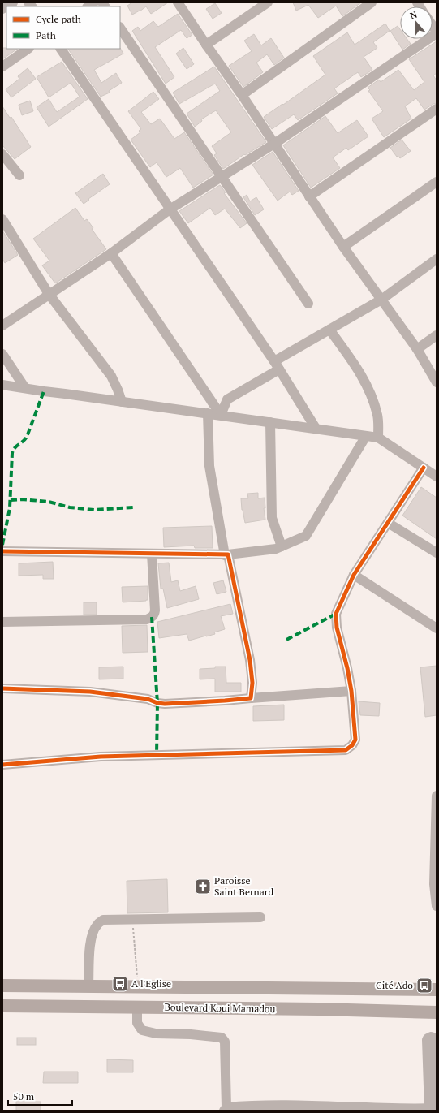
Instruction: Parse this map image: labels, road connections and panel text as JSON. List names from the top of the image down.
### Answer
{
  "streets": {
    "main road": ["Boulevard Koui Mamadou"]
  },
  "places": {
    "church": ["Paroisse Saint Bernard"],
    "bus stop": ["A l'Eglise", "Cité Ado"]
  },
  "legend": ["Cycle path", "Path"],
  "scale_bar": "50 m",
  "north": "top"
}
